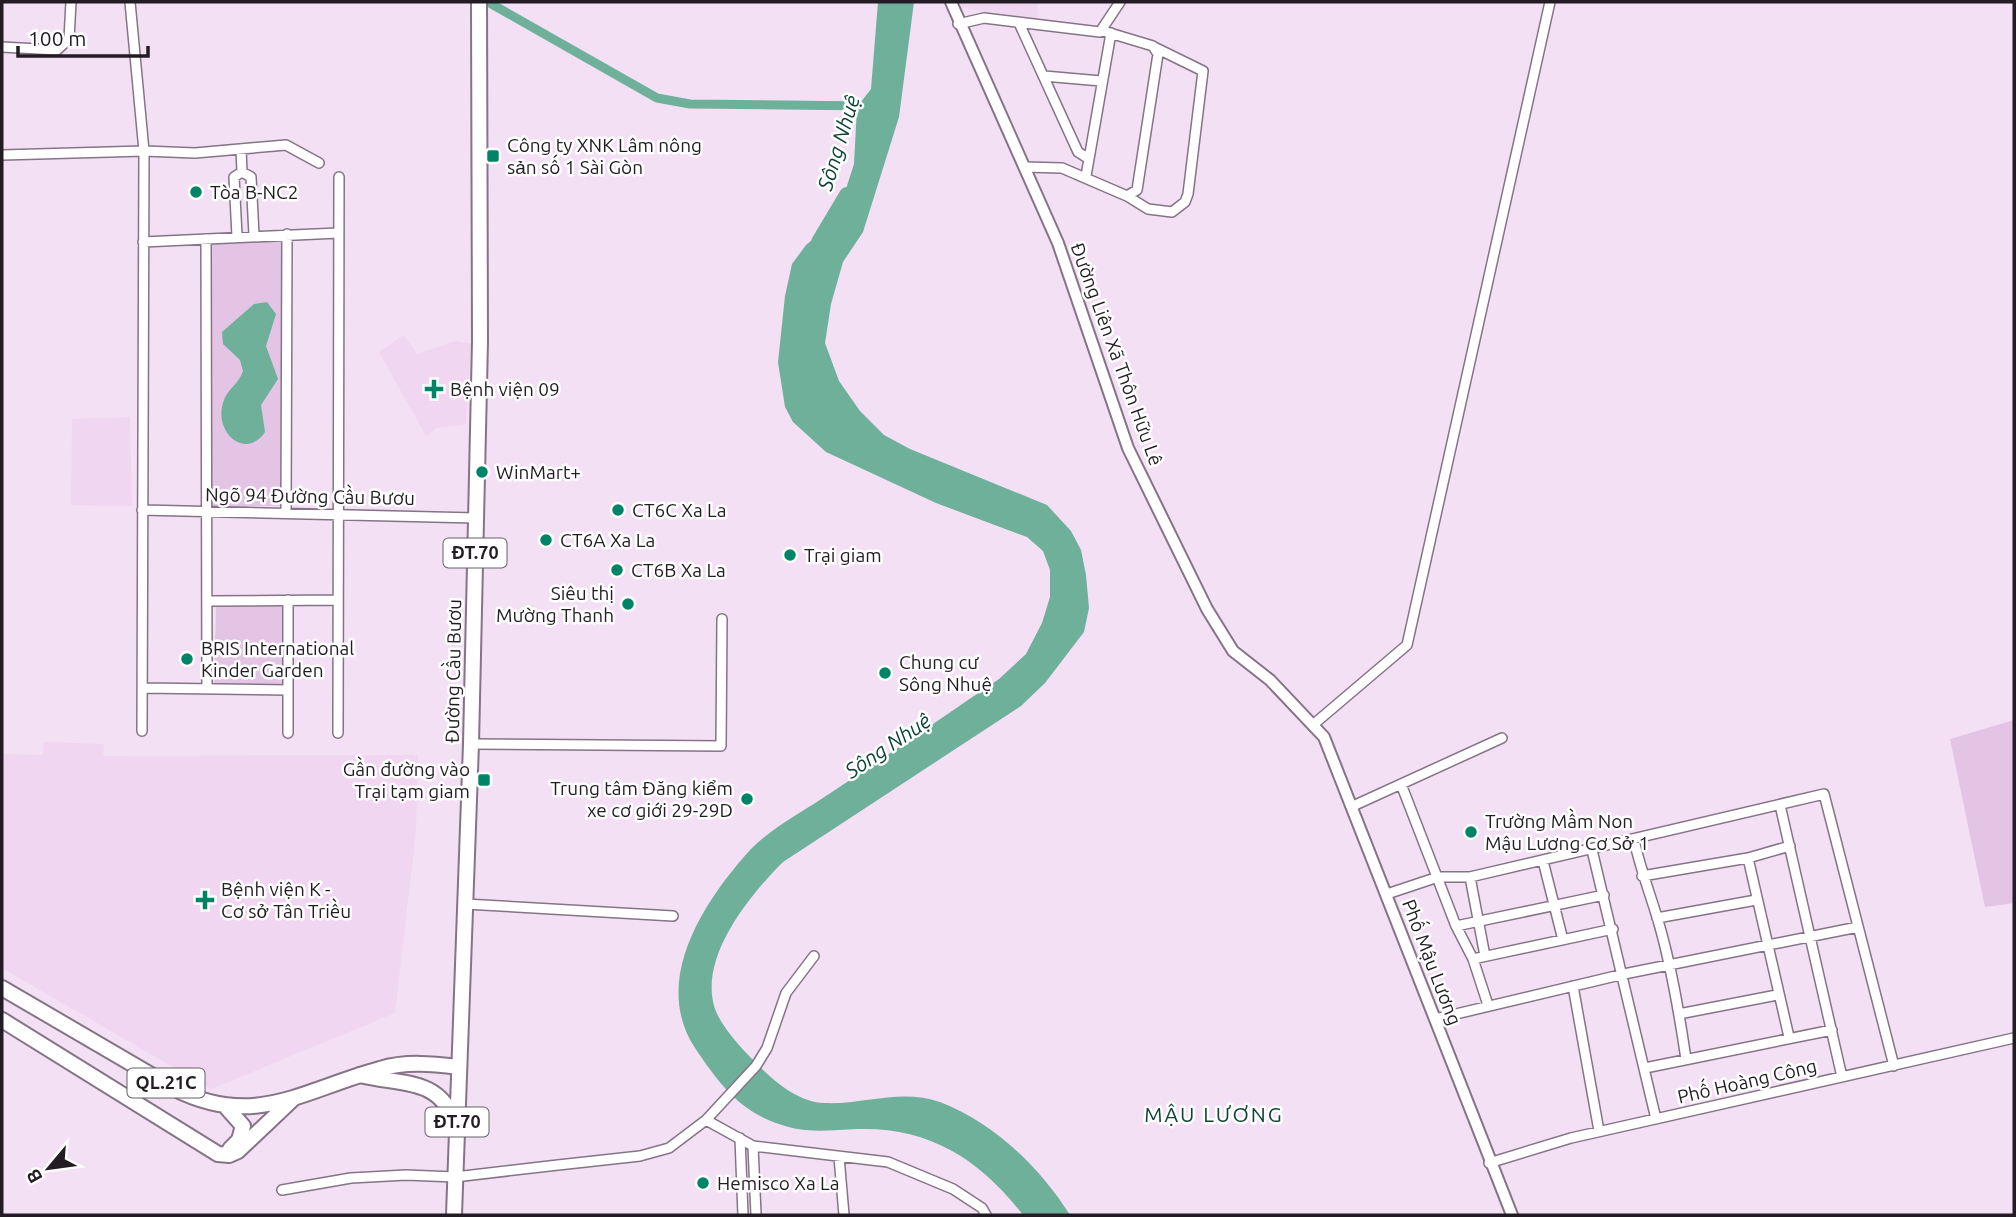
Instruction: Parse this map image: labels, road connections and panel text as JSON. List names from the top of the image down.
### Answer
{
  "streets": {
    "main road": ["ĐT.70", "Đường Cầu Bươu", "QL.21C"],
    "street": [
      "Đường Liên Xã Thôn Hữu Lê",
      "Ngõ 94 Đường Cầu Bươu",
      "Phố Mậu Lương",
      "Phố Hoàng Công"
    ]
  },
  "crossings": [
    ["Đường Liên Xã Thôn Hữu Lê", "Phố Mậu Lương"],
    ["Ngõ 94 Đường Cầu Bươu", "Đường Cầu Bươu"],
    ["ĐT.70", "Đường Cầu Bươu"],
    ["Phố Mậu Lương", "Phố Hoàng Công"]
  ],
  "districts": ["MẬU LƯƠNG"],
  "water": ["Sông Nhuệ"],
  "places": {
    "transit": ["Công ty XNK Lâm nông sản số 1 Sài Gòn", "Gần đường vào Trại tạm giam"],
    "other": [
      "Tòa B-NC2",
      "WinMart+",
      "CT6C Xa La",
      "CT6A Xa La",
      "Trại giam",
      "CT6B Xa La",
      "Siêu thị Mường Thanh",
      "BRIS International Kinder Garden",
      "Chung cư Sông Nhuệ",
      "Trung tâm Đăng kiểm xe cơ giới 29-29D",
      "Trường Mầm Non Mậu Lương Cơ Sở 1",
      "Hemisco Xa La"
    ],
    "health": ["Bệnh viện 09", "Bệnh viện K - Cơ sở Tân Triều"]
  },
  "scale_bar": "100 m",
  "north": "bottom left"
}
